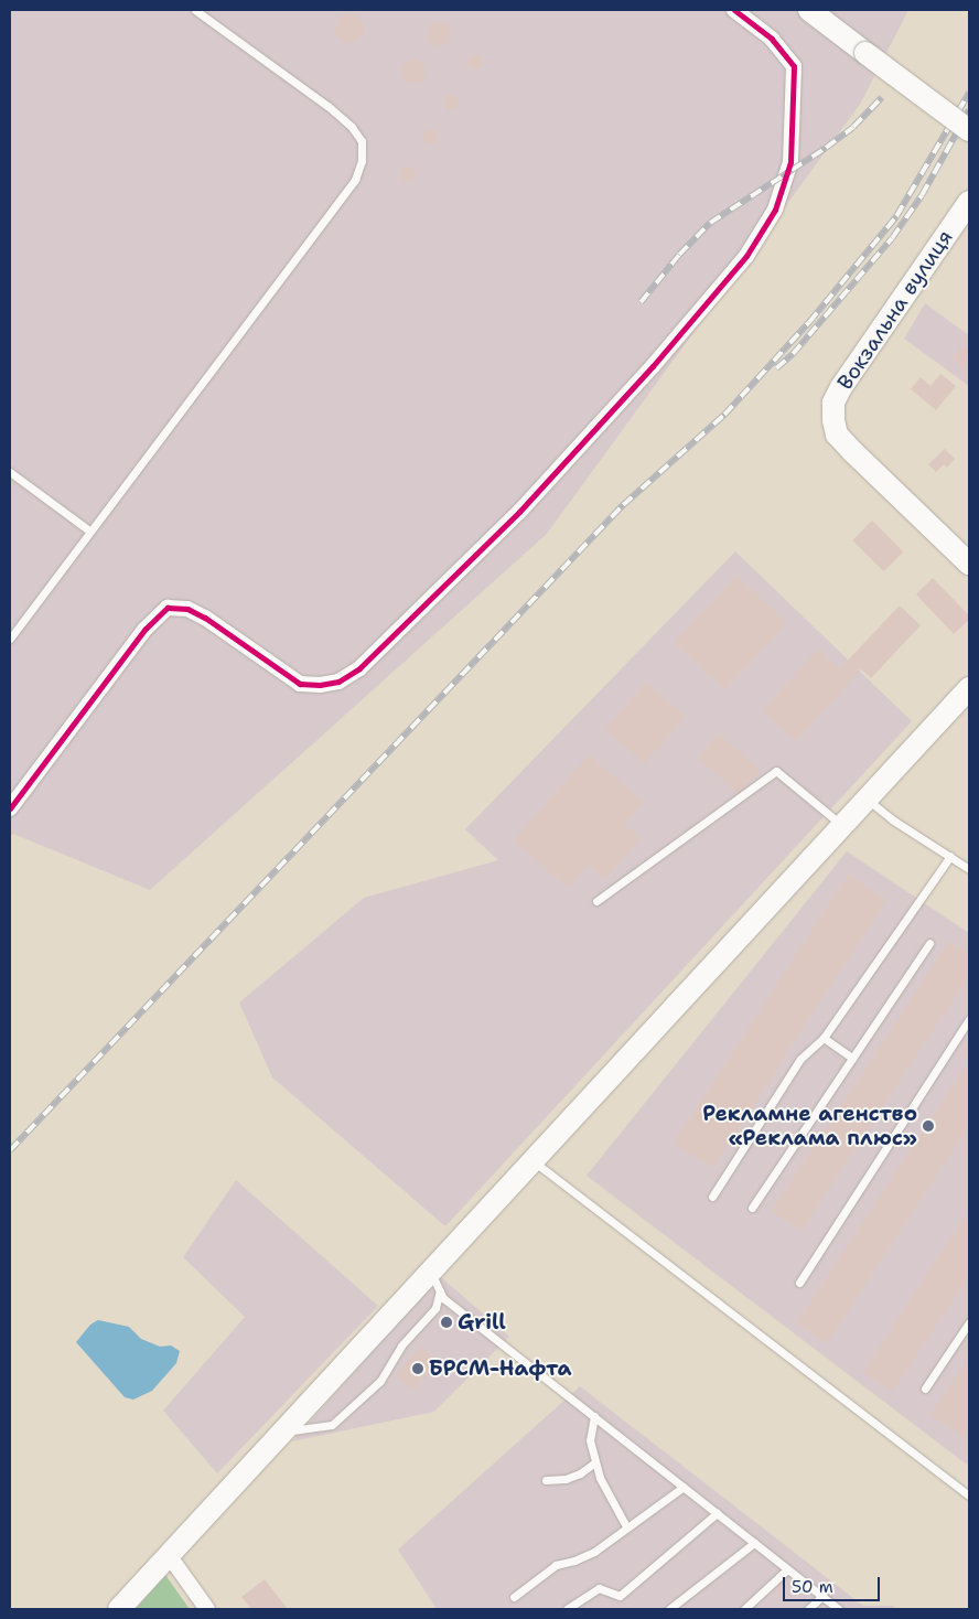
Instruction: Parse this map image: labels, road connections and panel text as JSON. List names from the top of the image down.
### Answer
{
  "streets": {
    "main road": ["Вокзальна вулиця"]
  },
  "places": ["Рекламне агенство «Реклама плюс»", "Grill", "БРСМ-Нафта"],
  "scale_bar": "50 m"
}
